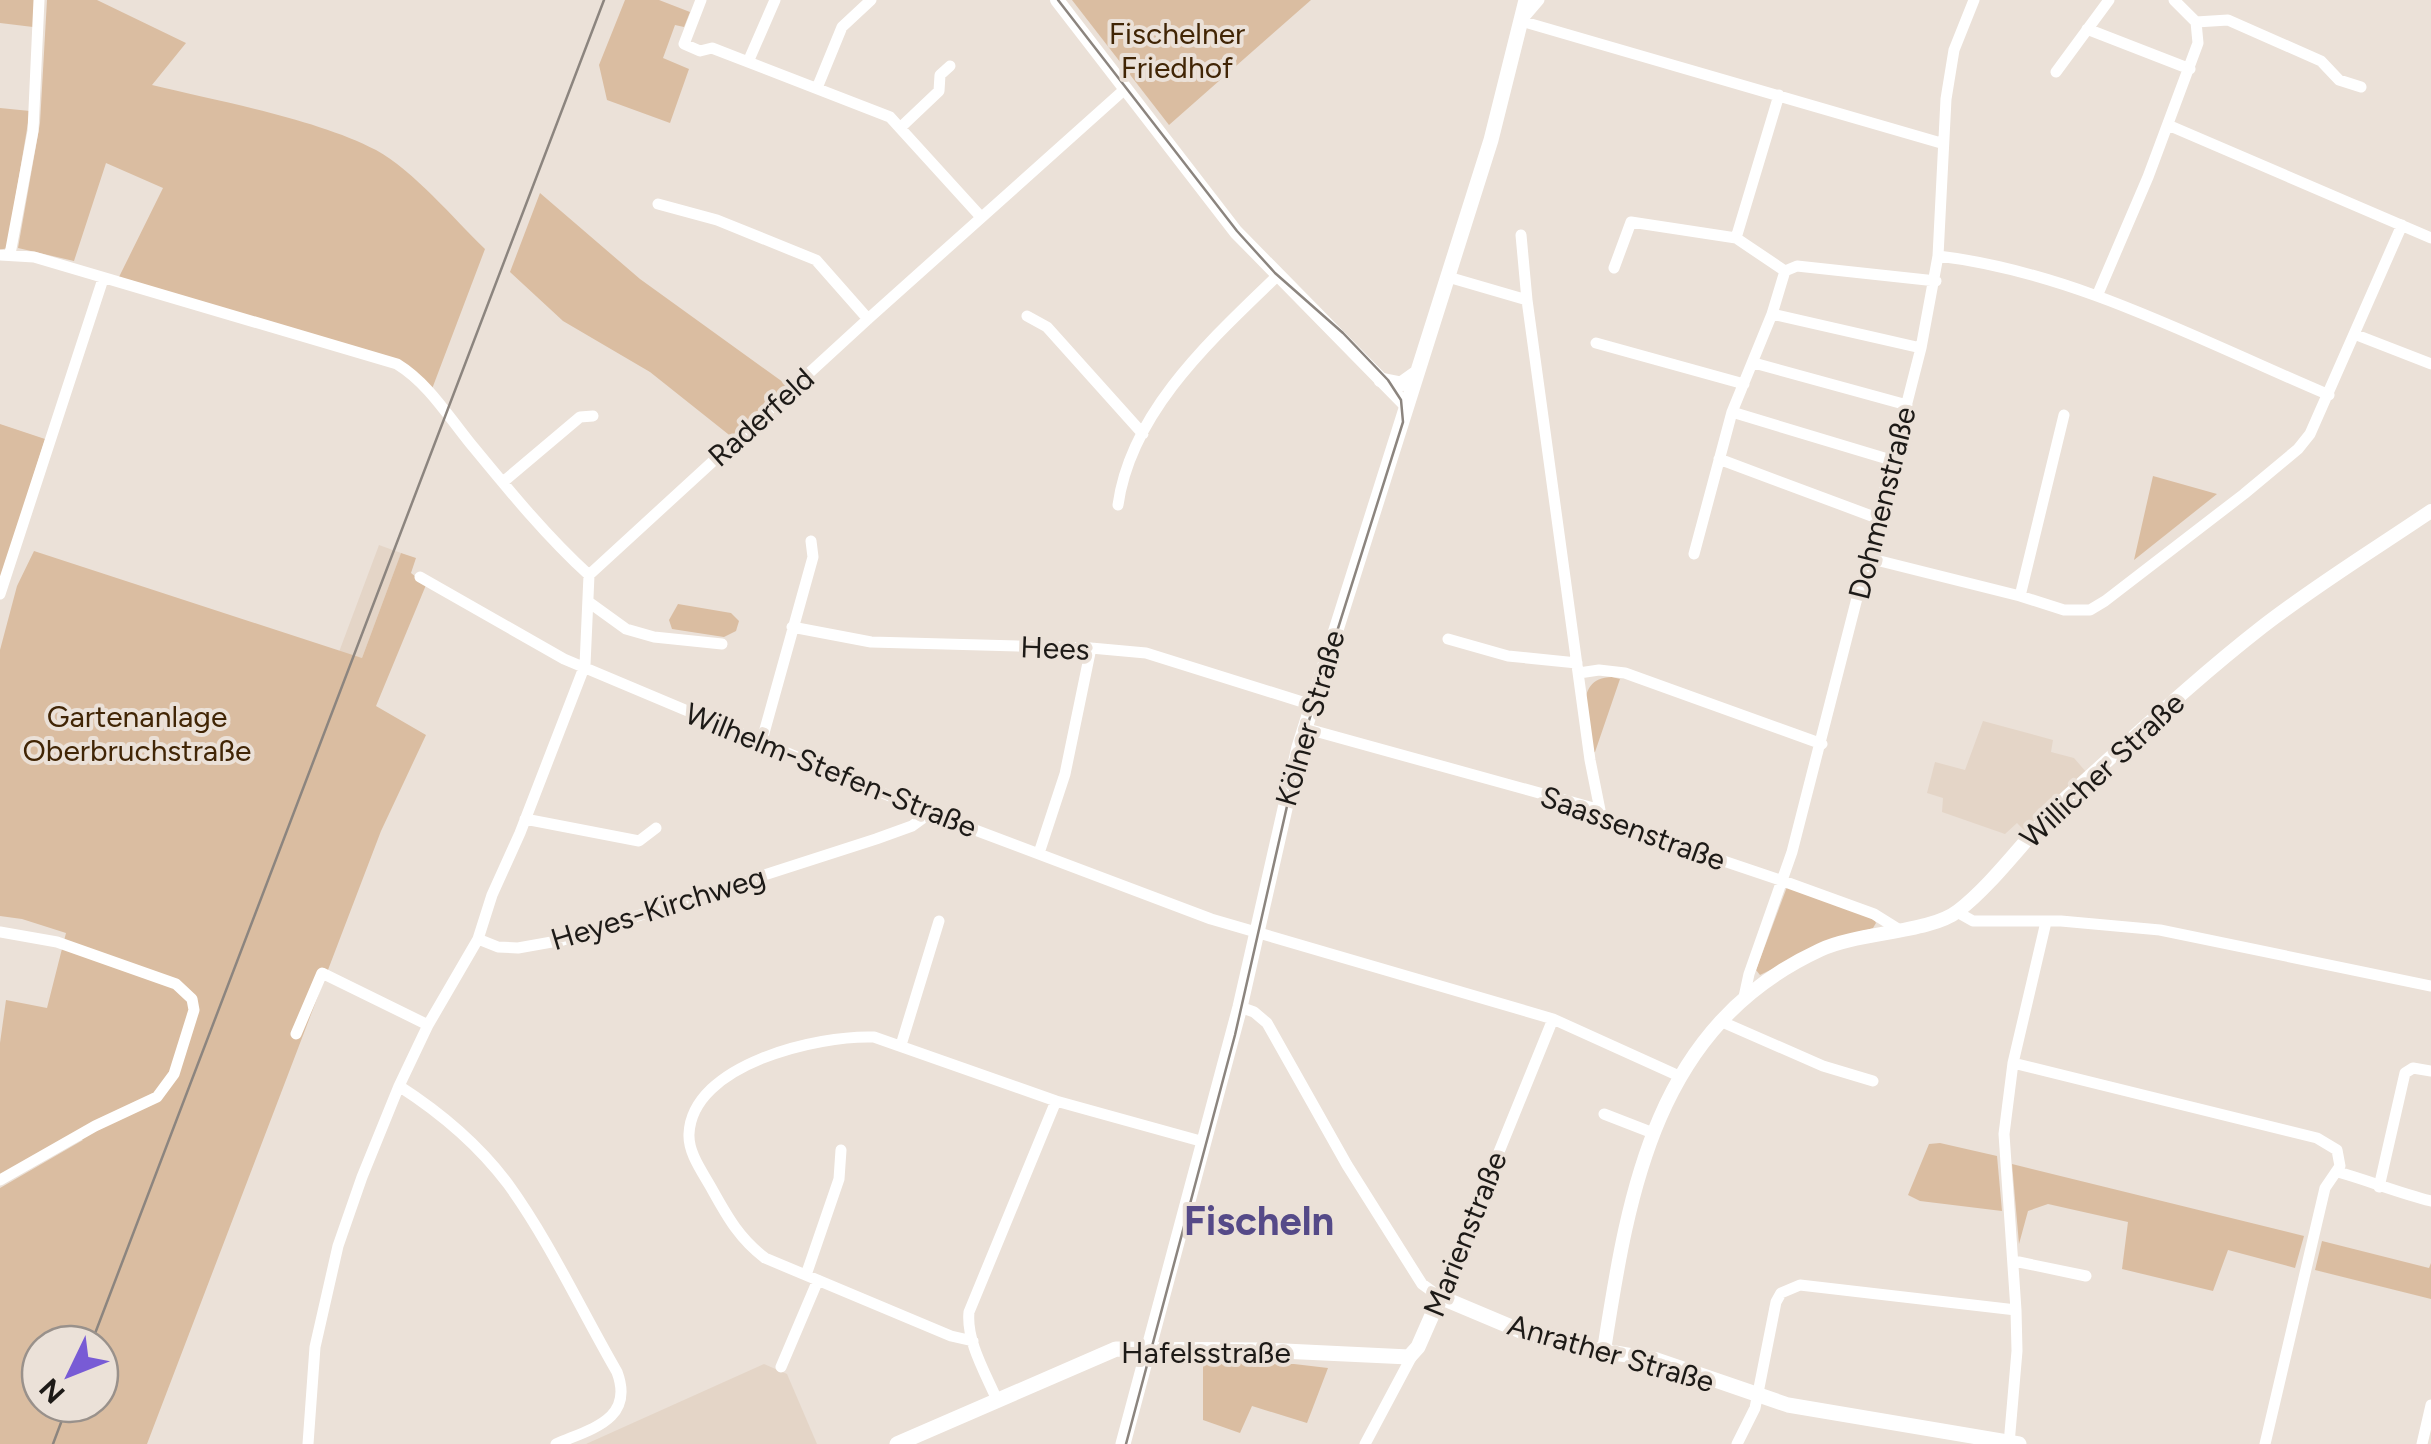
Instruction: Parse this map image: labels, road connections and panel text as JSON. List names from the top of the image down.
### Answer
{
  "streets": {
    "main road": [
      "Kölner Straße",
      "Marienstraße",
      "Hafelsstraße",
      "Anrather Straße"
    ],
    "street": [
      "Raderfeld",
      "Dohmenstraße",
      "Hees",
      "Wilhelm-Stefen-Straße",
      "Willicher Straße",
      "Saassenstraße",
      "Heyes-Kirchweg"
    ]
  },
  "crossings": [
    ["Dohmenstraße", "Willicher Straße"],
    ["Dohmenstraße", "Saassenstraße"],
    ["Hees", "Kölner Straße"],
    ["Kölner Straße", "Wilhelm-Stefen-Straße"],
    ["Kölner Straße", "Saassenstraße"],
    ["Kölner Straße", "Hafelsstraße"],
    ["Kölner Straße", "Anrather Straße"],
    ["Wilhelm-Stefen-Straße", "Willicher Straße"],
    ["Wilhelm-Stefen-Straße", "Heyes-Kirchweg"],
    ["Wilhelm-Stefen-Straße", "Marienstraße"],
    ["Willicher Straße", "Saassenstraße"],
    ["Willicher Straße", "Anrather Straße"],
    ["Marienstraße", "Hafelsstraße"],
    ["Marienstraße", "Anrather Straße"]
  ],
  "districts": ["Fischeln"],
  "parks": ["Fischelner Friedhof", "Gartenanlage Oberbruchstraße"],
  "north": "bottom left"
}
